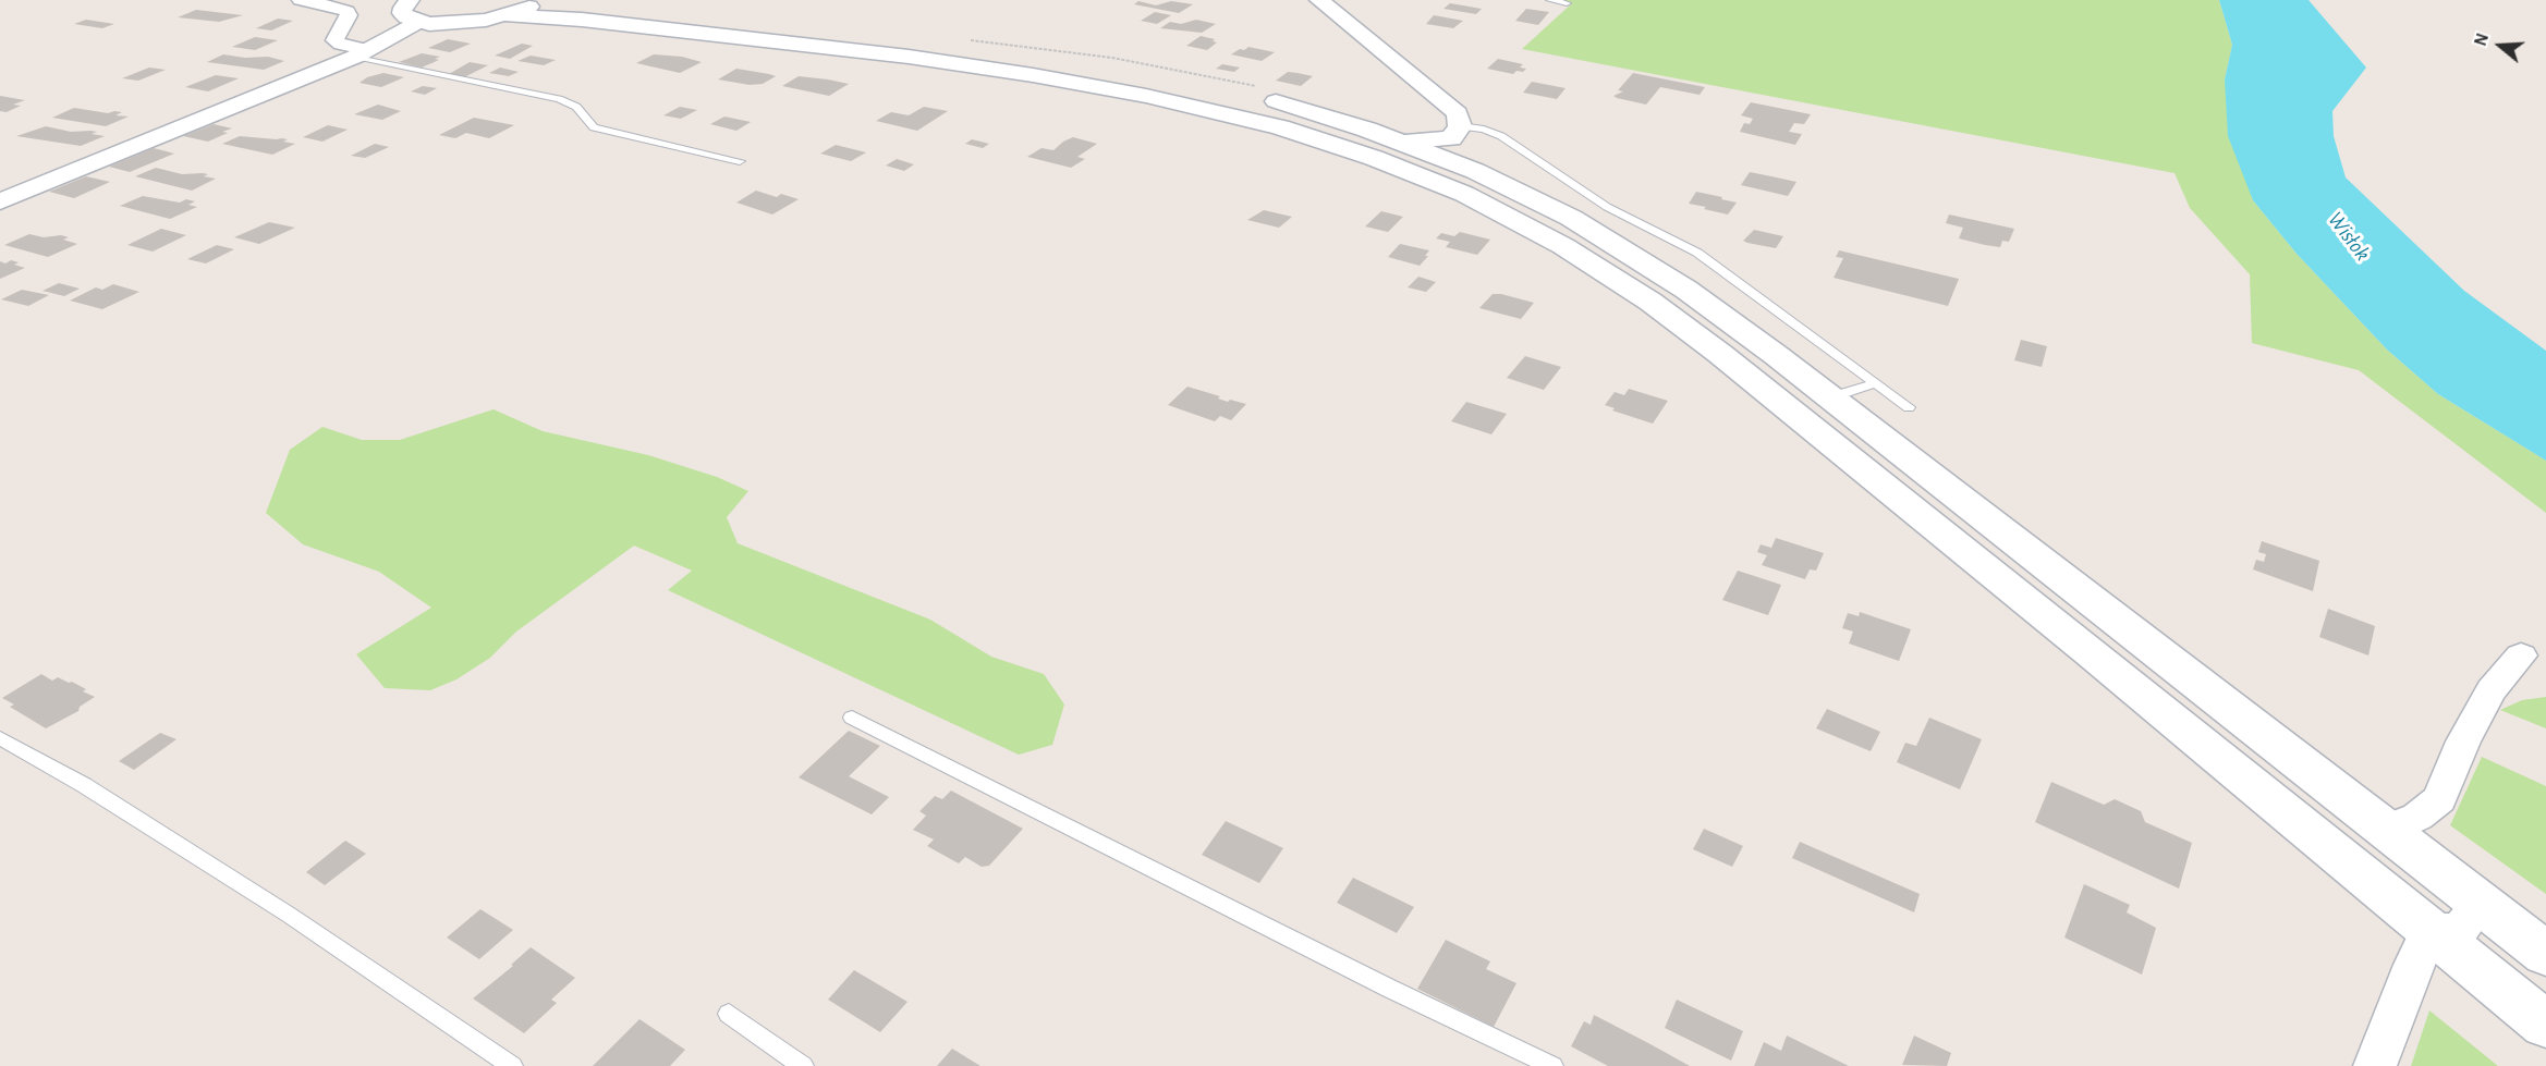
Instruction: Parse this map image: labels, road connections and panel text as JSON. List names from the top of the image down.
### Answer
{
  "water": ["Wisłok"],
  "north": "left"
}
